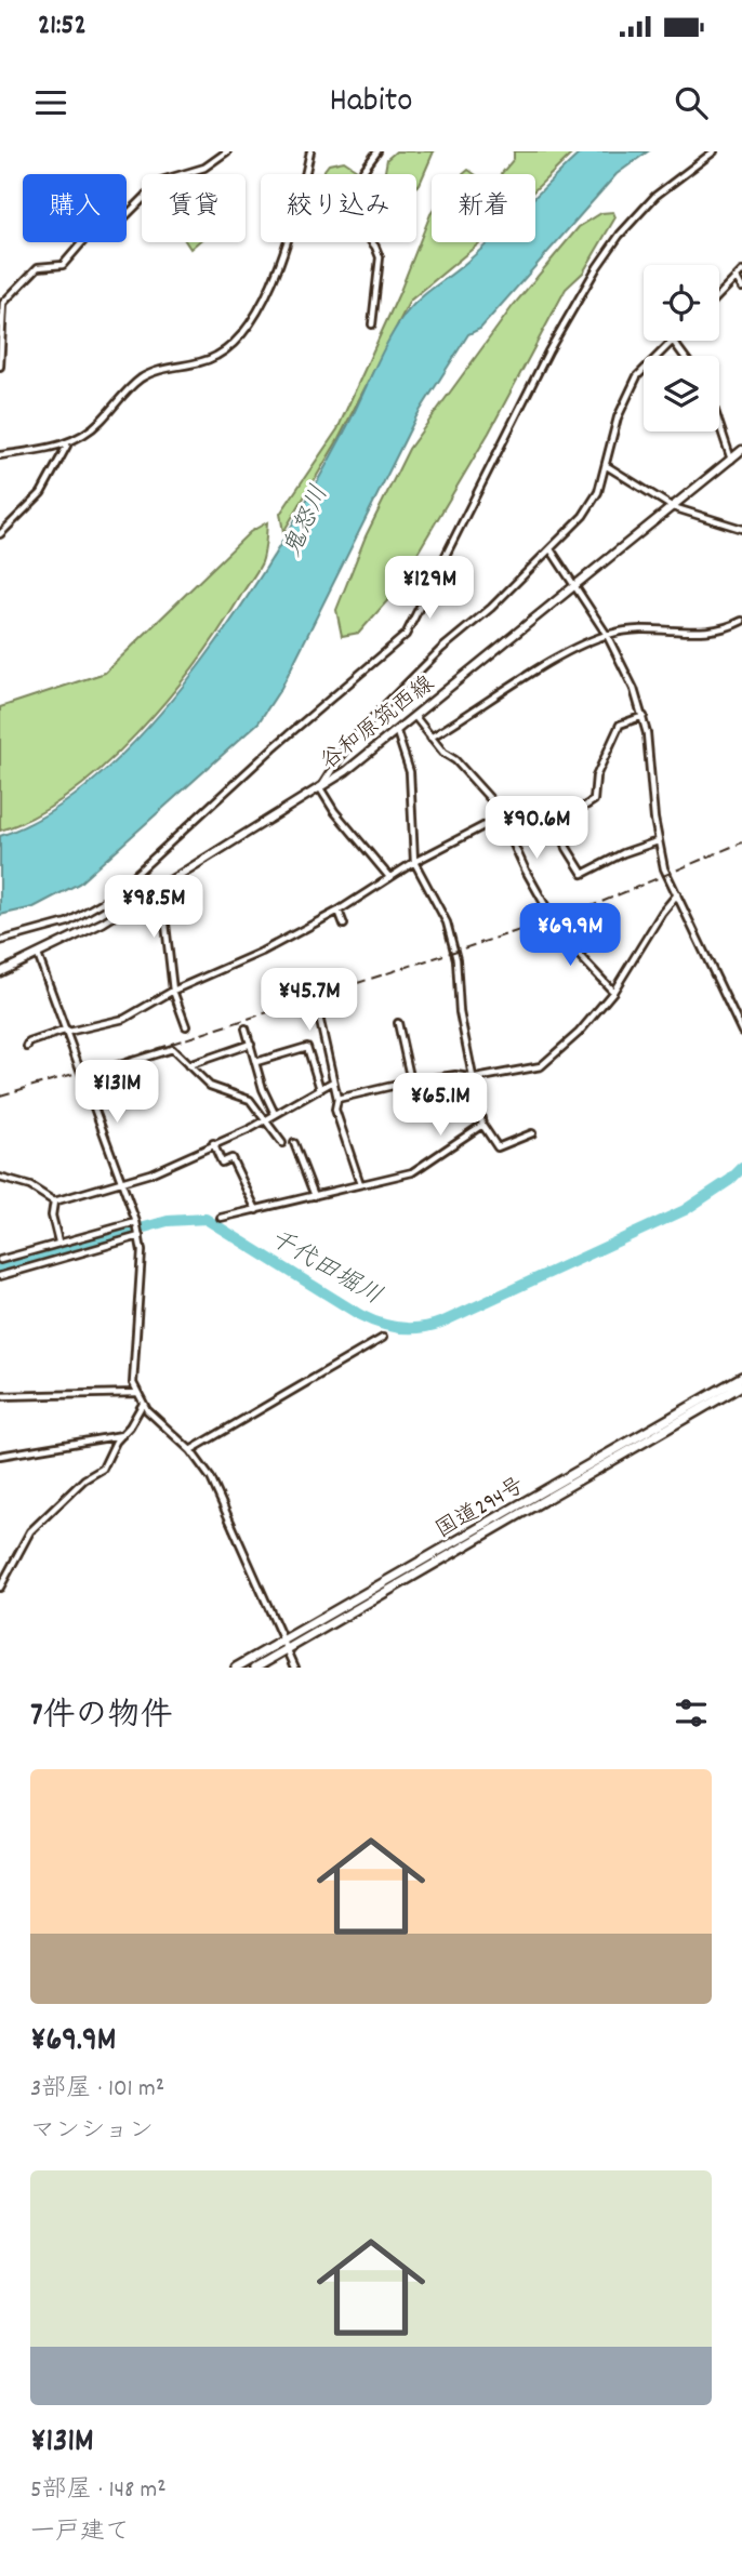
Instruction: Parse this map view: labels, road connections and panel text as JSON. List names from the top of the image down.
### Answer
{
  "streets": {
    "highway": ["国道294号"],
    "main road": ["谷和原筑西線"]
  },
  "water": ["鬼怒川", "千代田堀川"],
  "page": {
    "status": "21:52",
    "header": "Habito",
    "chip": [
      "購入",
      "賃貸",
      "絞り込み",
      "新着"
    ],
    "price": [
      "¥129M",
      "¥90.6M",
      "¥98.5M",
      "¥69.9M",
      "¥45.7M",
      "¥131M",
      "¥65.1M"
    ],
    "heading": "7件の物件",
    "list": [
      {
        "name": "¥69.9M",
        "note": "3部屋 · 101 m² · マンション"
      },
      {
        "name": "¥131M",
        "note": "5部屋 · 148 m² · 一戸建て"
      }
    ]
  }
}
